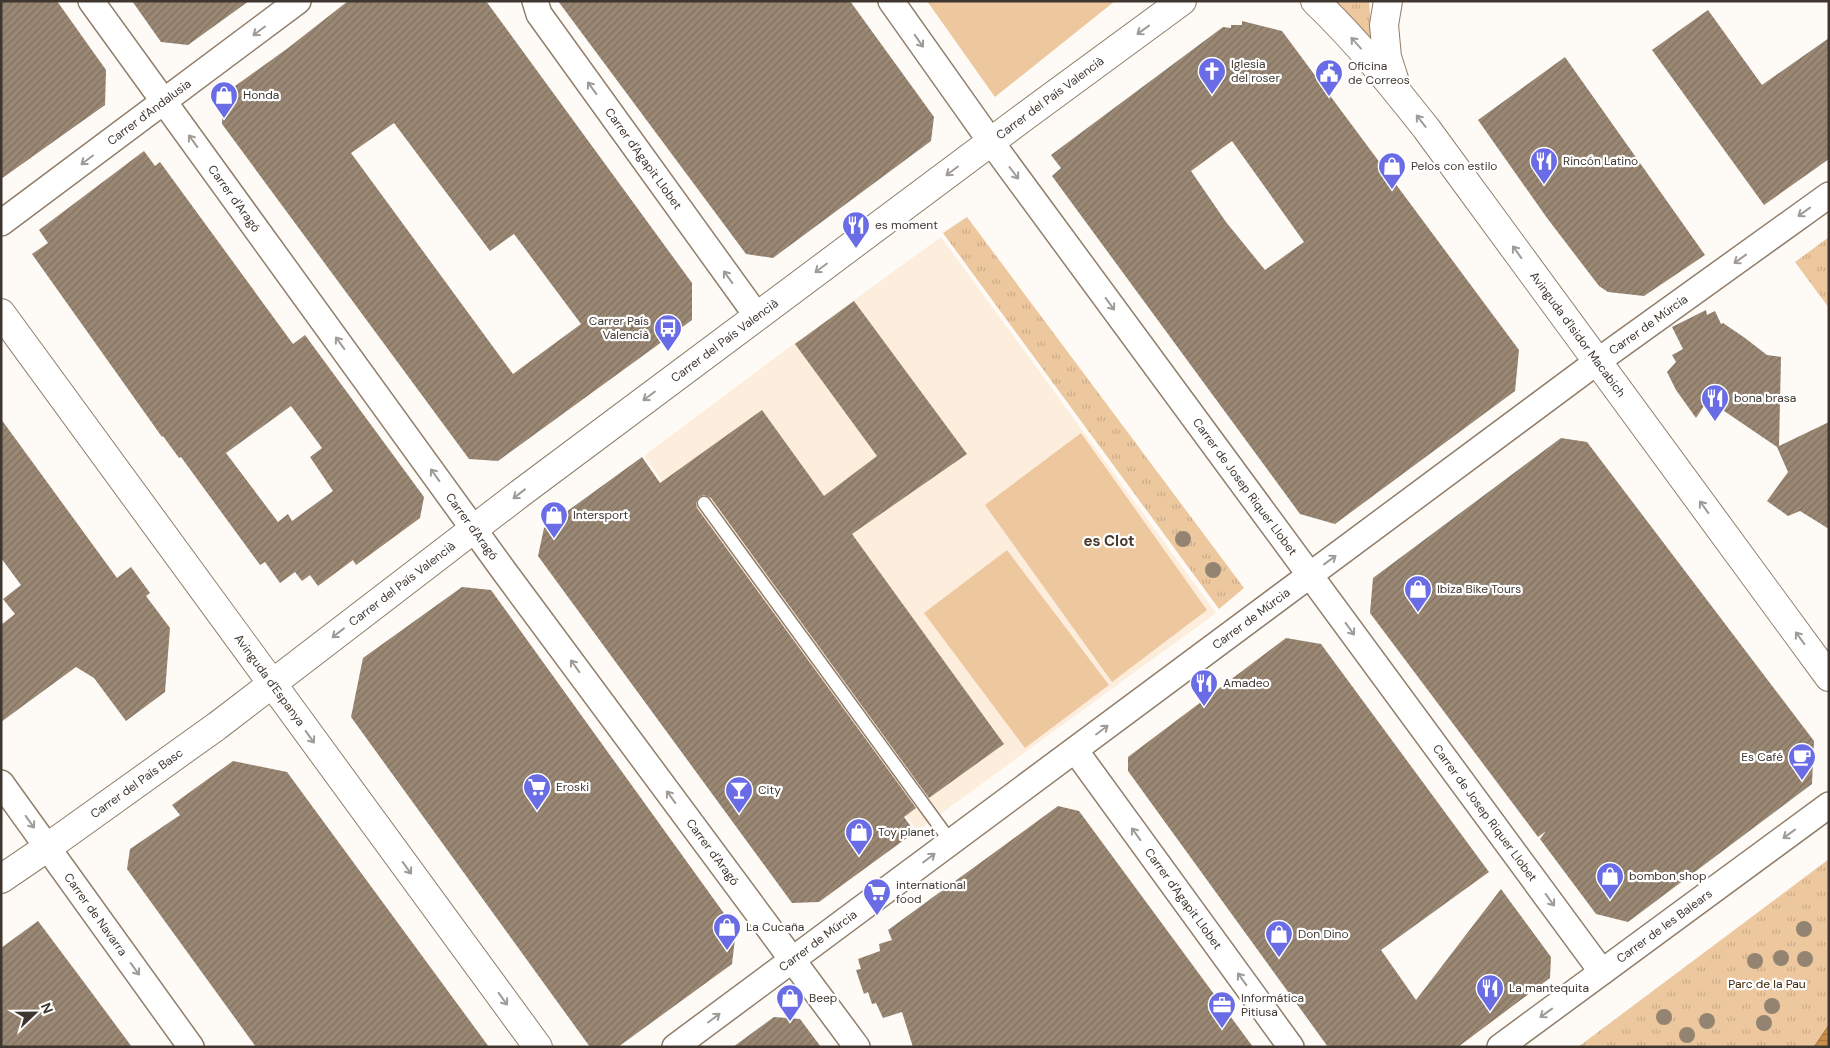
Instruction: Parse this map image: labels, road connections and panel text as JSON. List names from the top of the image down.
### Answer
{
  "streets": {
    "street": [
      "Carrer del País Valencià",
      "Carrer d'Andalusia",
      "Carrer d'Agapit Llobet",
      "Carrer d'Aragó",
      "Carrer de Múrcia",
      "Avinguda d'Isidor Macabich",
      "Carrer de Josep Riquer Llobet",
      "Avinguda d'Espanya",
      "Carrer del País Basc",
      "Carrer de Navarra",
      "Carrer de les Balears"
    ]
  },
  "crossings": [
    ["Carrer del País Valencià", "Carrer d'Agapit Llobet"],
    ["Carrer del País Valencià", "Carrer d'Aragó"],
    ["Carrer del País Valencià", "Carrer de Josep Riquer Llobet"],
    ["Carrer del País Valencià", "Avinguda d'Espanya"],
    ["Carrer del País Valencià", "Carrer del País Basc"],
    ["Carrer d'Andalusia", "Carrer d'Aragó"],
    ["Carrer d'Agapit Llobet", "Carrer de Múrcia"],
    ["Carrer d'Aragó", "Carrer de Múrcia"],
    ["Carrer de Múrcia", "Avinguda d'Isidor Macabich"],
    ["Carrer de Múrcia", "Carrer de Josep Riquer Llobet"],
    ["Carrer de Josep Riquer Llobet", "Carrer de les Balears"],
    ["Avinguda d'Espanya", "Carrer del País Basc"],
    ["Carrer del País Basc", "Carrer de Navarra"]
  ],
  "one_way": [
    "Carrer del País Valencià",
    "Carrer d'Andalusia",
    "Carrer d'Agapit Llobet",
    "Carrer d'Aragó",
    "Avinguda d'Isidor Macabich",
    "Carrer de Josep Riquer Llobet",
    "Avinguda d'Espanya",
    "Carrer de Navarra",
    "Carrer de les Balears"
  ],
  "districts": ["es Clot"],
  "parks": ["Parc de la Pau"],
  "places": {
    "church": ["Iglesia del roser"],
    "public building": ["Oficina de Correos"],
    "shop": [
      "Honda",
      "Pelos con estilo",
      "Intersport",
      "Ibiza Bike Tours",
      "Toy planet",
      "bombon shop",
      "La Cucaña",
      "Don Dino",
      "Beep"
    ],
    "restaurant": [
      "Rincón Latino",
      "es moment",
      "bona brasa",
      "Amadeo",
      "La mantequita"
    ],
    "bus stop": ["Carrer País Valencià"],
    "cafe": ["Es Café"],
    "supermarket": ["Eroski", "international food"],
    "bar": ["City"],
    "office": ["Informática Pitiusa"]
  },
  "north": "right"
}
